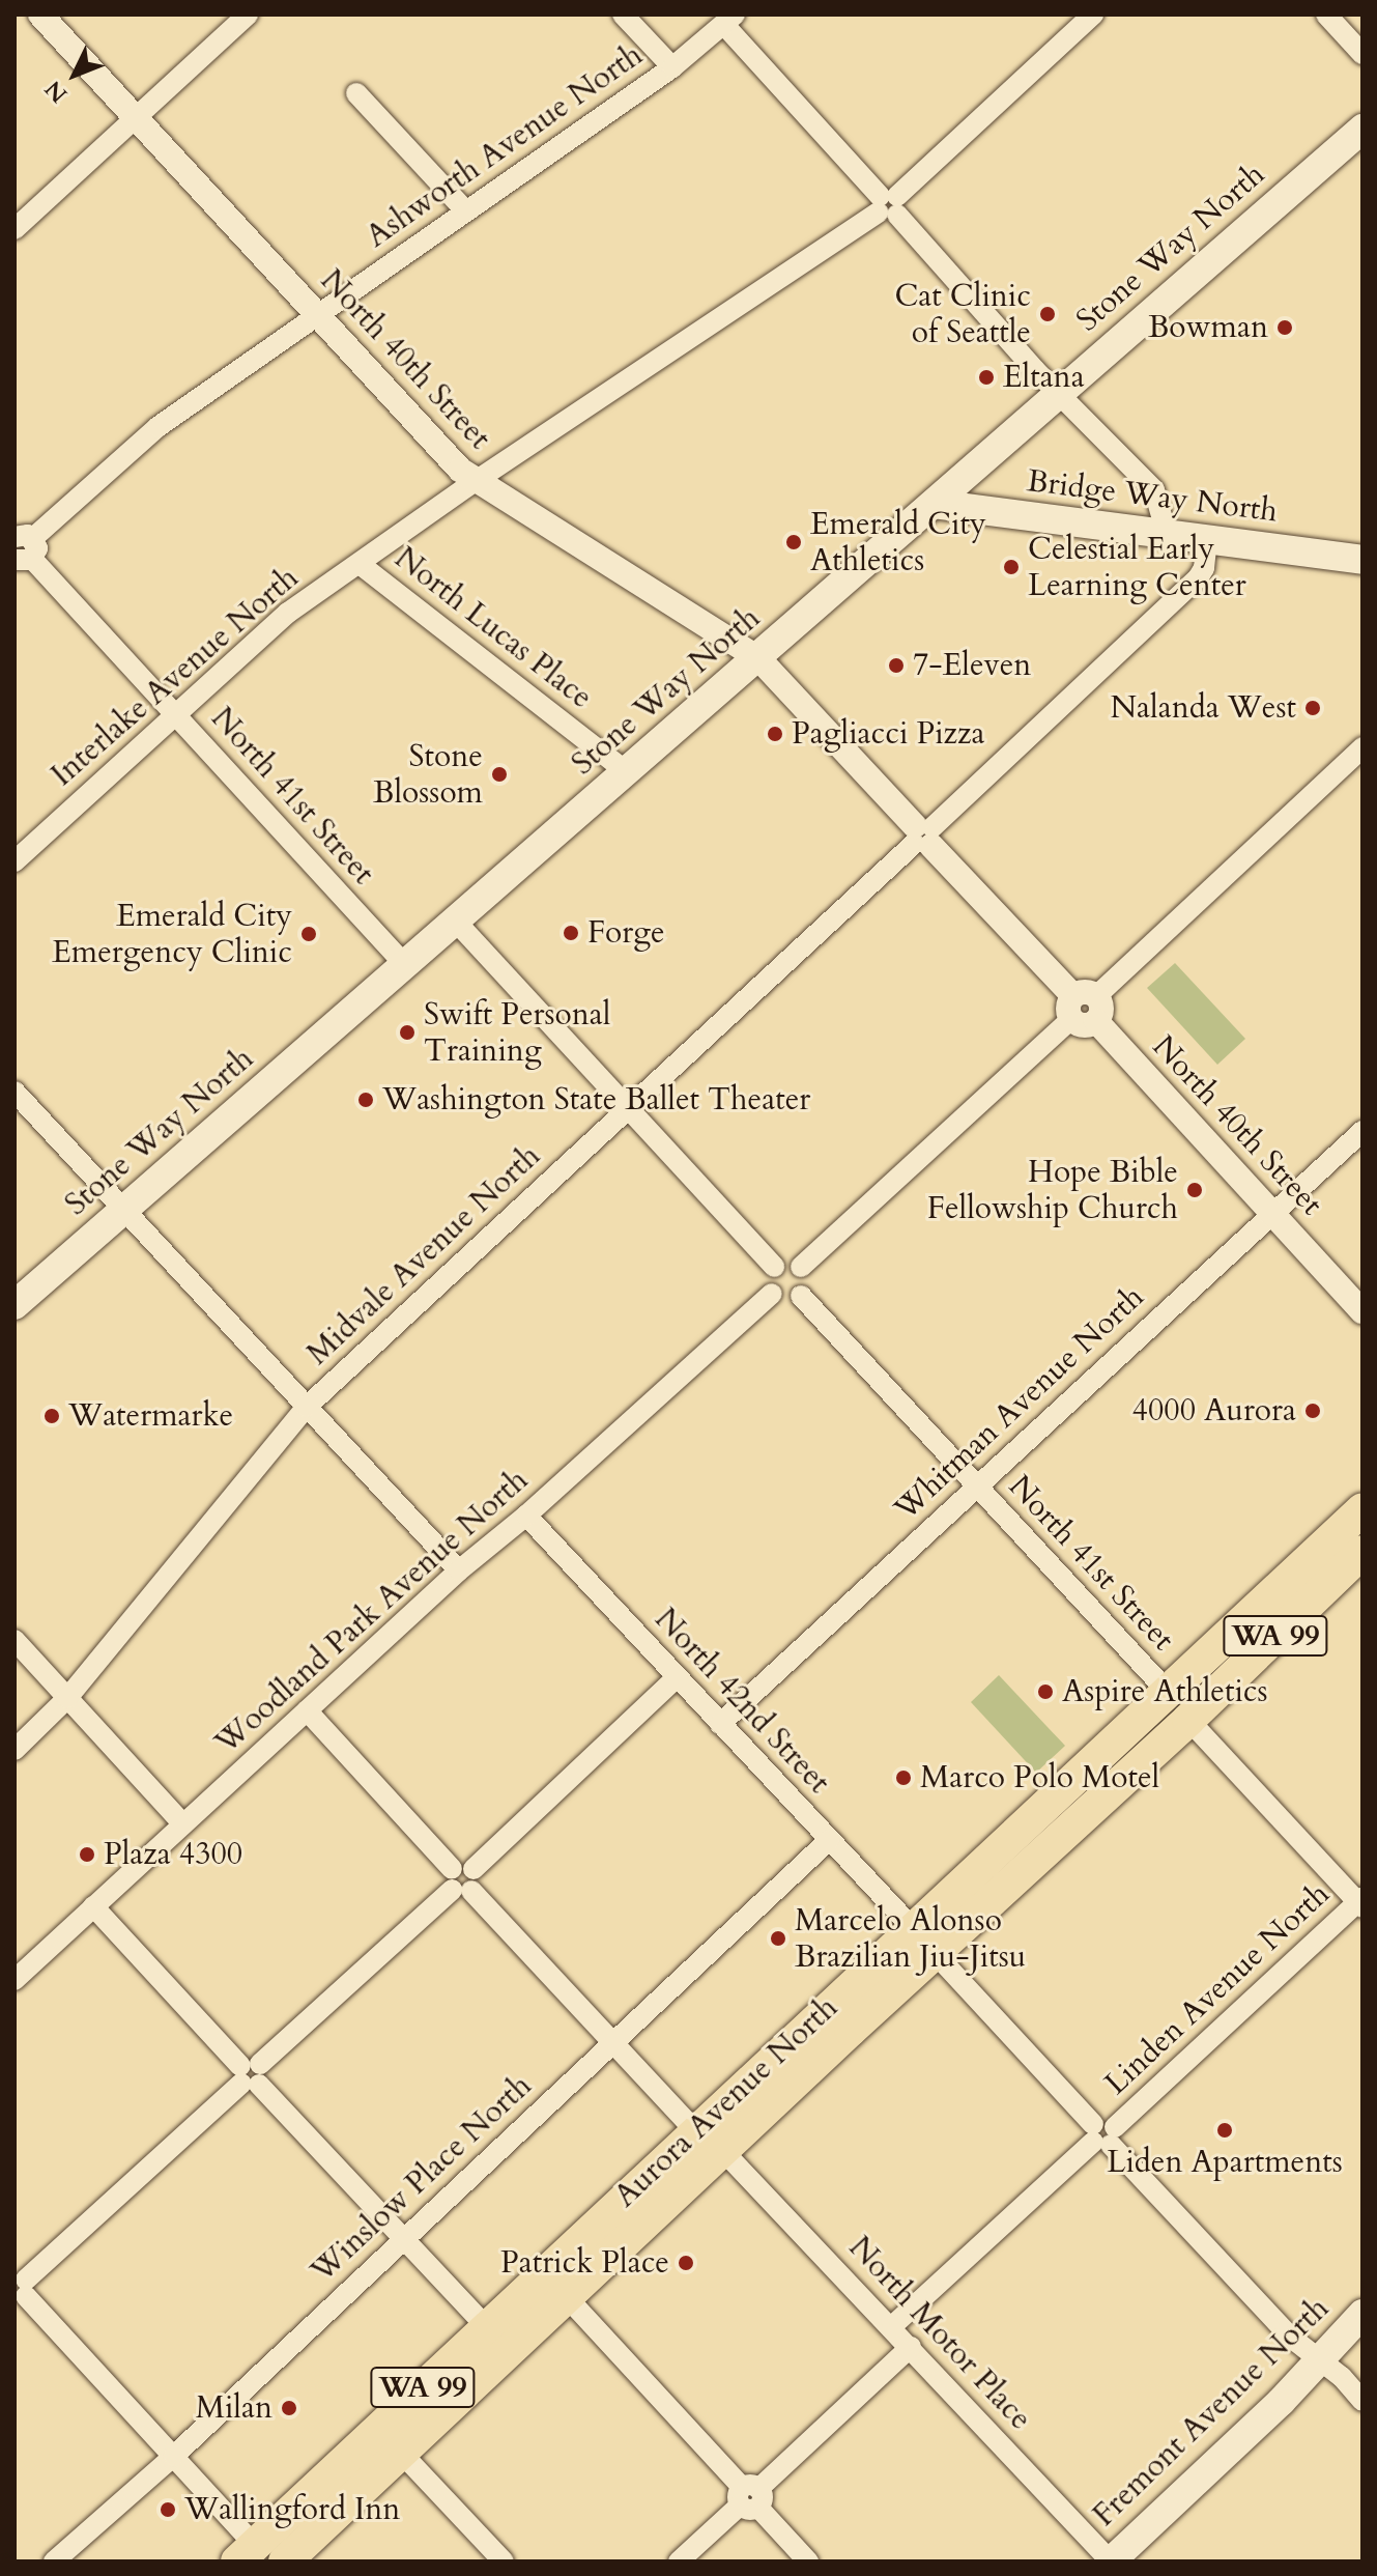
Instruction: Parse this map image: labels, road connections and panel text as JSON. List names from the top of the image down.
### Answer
{
  "streets": {
    "highway": ["WA 99", "Aurora Avenue North"],
    "main road": ["Stone Way North", "Bridge Way North", "Fremont Avenue North"],
    "street": [
      "Ashworth Avenue North",
      "North 40th Street",
      "North Lucas Place",
      "Interlake Avenue North",
      "North 41st Street",
      "Midvale Avenue North",
      "Whitman Avenue North",
      "Woodland Park Avenue North",
      "North 42nd Street",
      "Linden Avenue North",
      "Winslow Place North",
      "North Motor Place"
    ]
  },
  "crossings": [
    ["Ashworth Avenue North", "North 40th Street"],
    ["Ashworth Avenue North", "North 41st Street"],
    ["Stone Way North", "North 40th Street"],
    ["Stone Way North", "Bridge Way North"],
    ["Stone Way North", "North Lucas Place"],
    ["Stone Way North", "North 41st Street"],
    ["North 40th Street", "Interlake Avenue North"],
    ["North 40th Street", "Midvale Avenue North"],
    ["North 40th Street", "Whitman Avenue North"],
    ["Bridge Way North", "Midvale Avenue North"],
    ["North Lucas Place", "Interlake Avenue North"],
    ["Interlake Avenue North", "North 41st Street"],
    ["North 41st Street", "Whitman Avenue North"],
    ["North 41st Street", "Woodland Park Avenue North"],
    ["North 41st Street", "Aurora Avenue North"],
    ["Whitman Avenue North", "North 42nd Street"],
    ["Woodland Park Avenue North", "North 42nd Street"],
    ["Woodland Park Avenue North", "North Motor Place"],
    ["North 42nd Street", "Aurora Avenue North"],
    ["North 42nd Street", "Winslow Place North"],
    ["Linden Avenue North", "North Motor Place"],
    ["Aurora Avenue North", "North Motor Place"],
    ["Winslow Place North", "North Motor Place"],
    ["North Motor Place", "Fremont Avenue North"]
  ],
  "places": [
    "Cat Clinic of Seattle",
    "Bowman",
    "Eltana",
    "Emerald City Athletics",
    "Celestial Early Learning Center",
    "7-Eleven",
    "Nalanda West",
    "Pagliacci Pizza",
    "Stone Blossom",
    "Forge",
    "Emerald City Emergency Clinic",
    "Swift Personal Training",
    "Washington State Ballet Theater",
    "Hope Bible Fellowship Church",
    "4000 Aurora",
    "Watermarke",
    "Aspire Athletics",
    "Marco Polo Motel",
    "Plaza 4300",
    "Marcelo Alonso Brazilian Jiu-Jitsu",
    "Liden Apartments",
    "Patrick Place",
    "Milan",
    "Wallingford Inn"
  ],
  "north": "bottom left"
}
